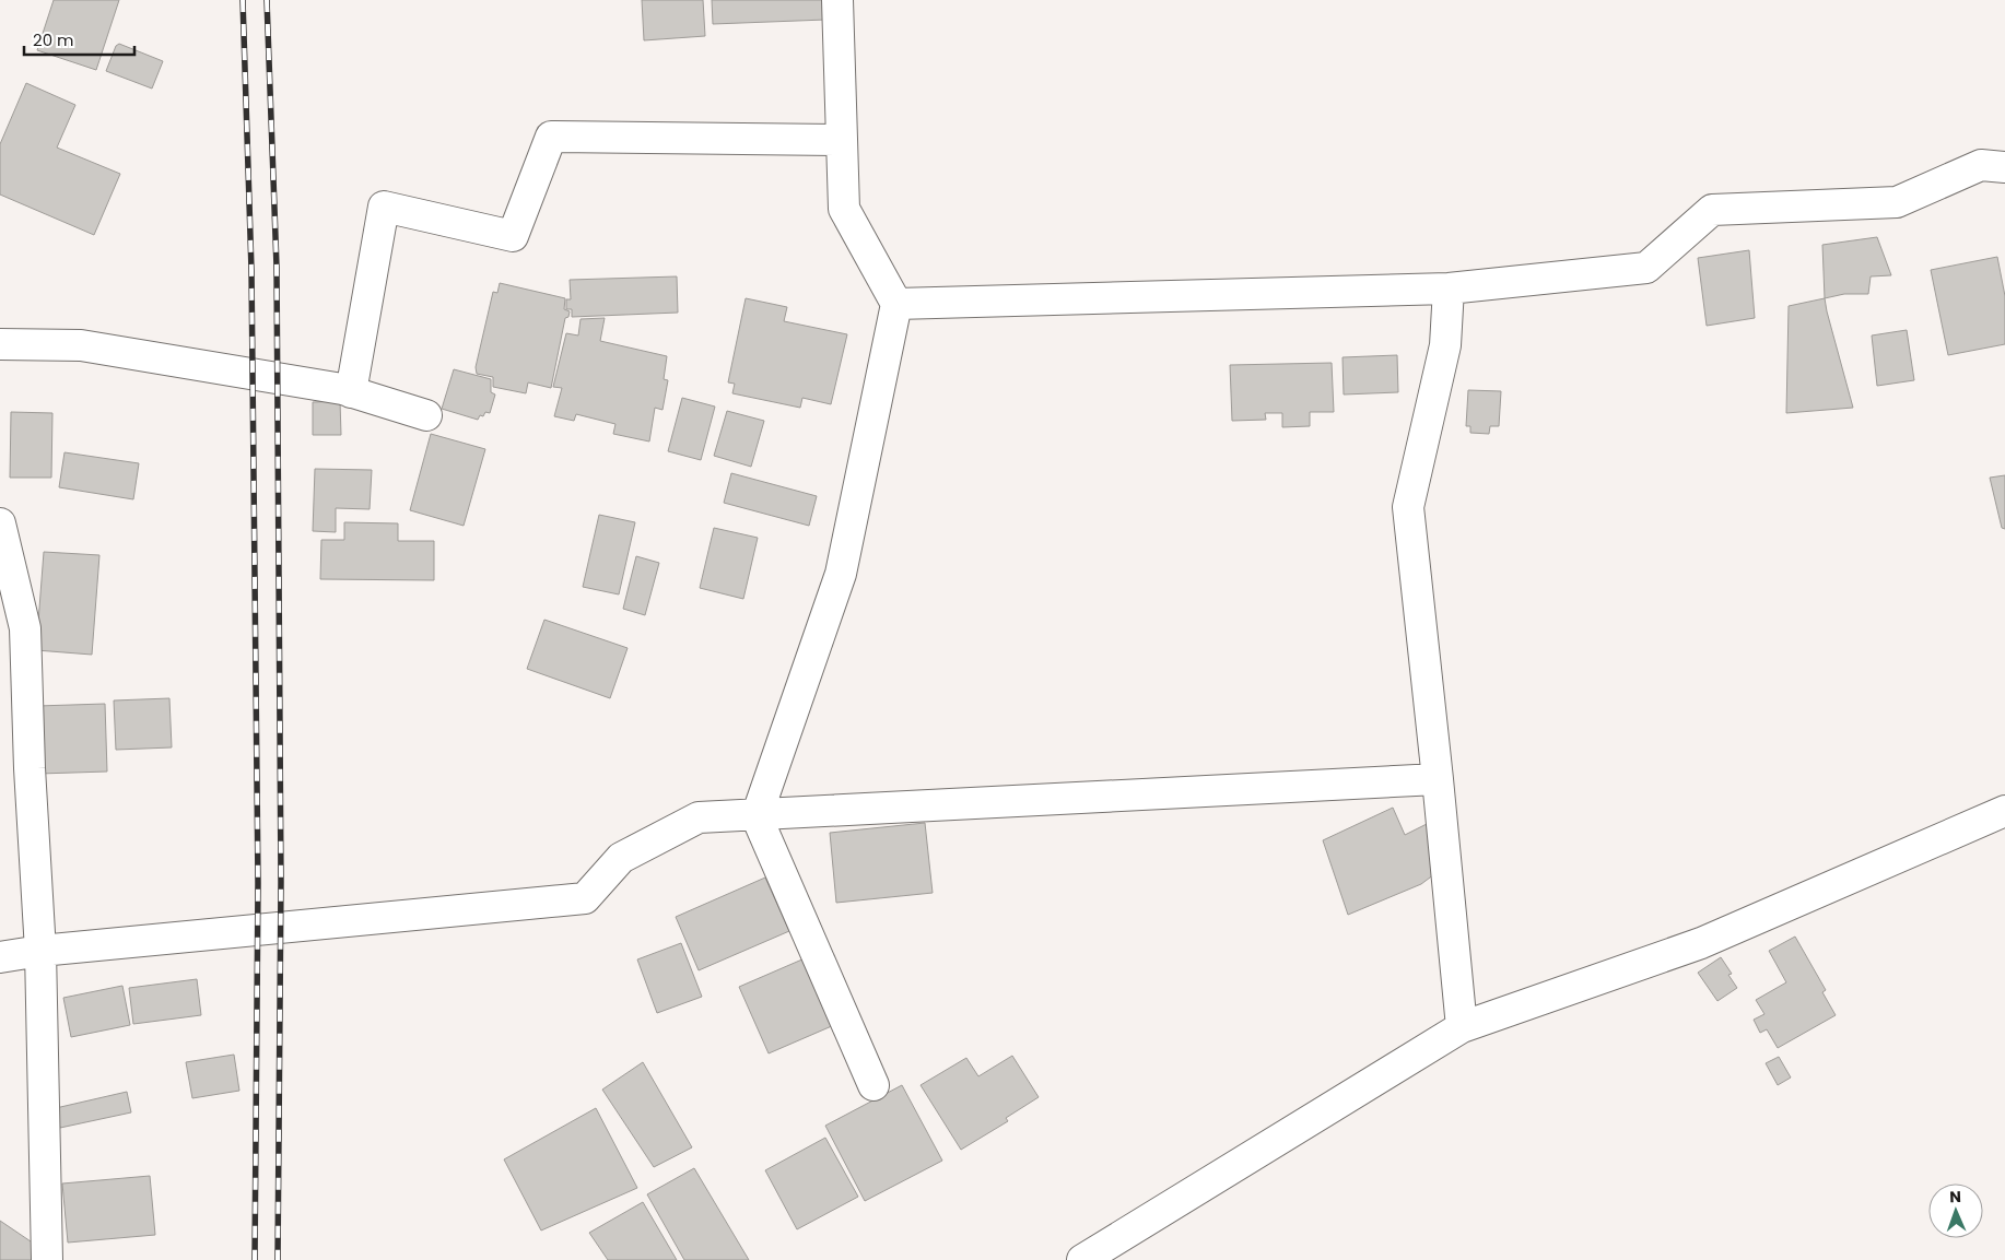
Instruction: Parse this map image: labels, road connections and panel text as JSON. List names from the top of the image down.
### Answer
{
  "scale_bar": "20 m",
  "north": "top"
}
